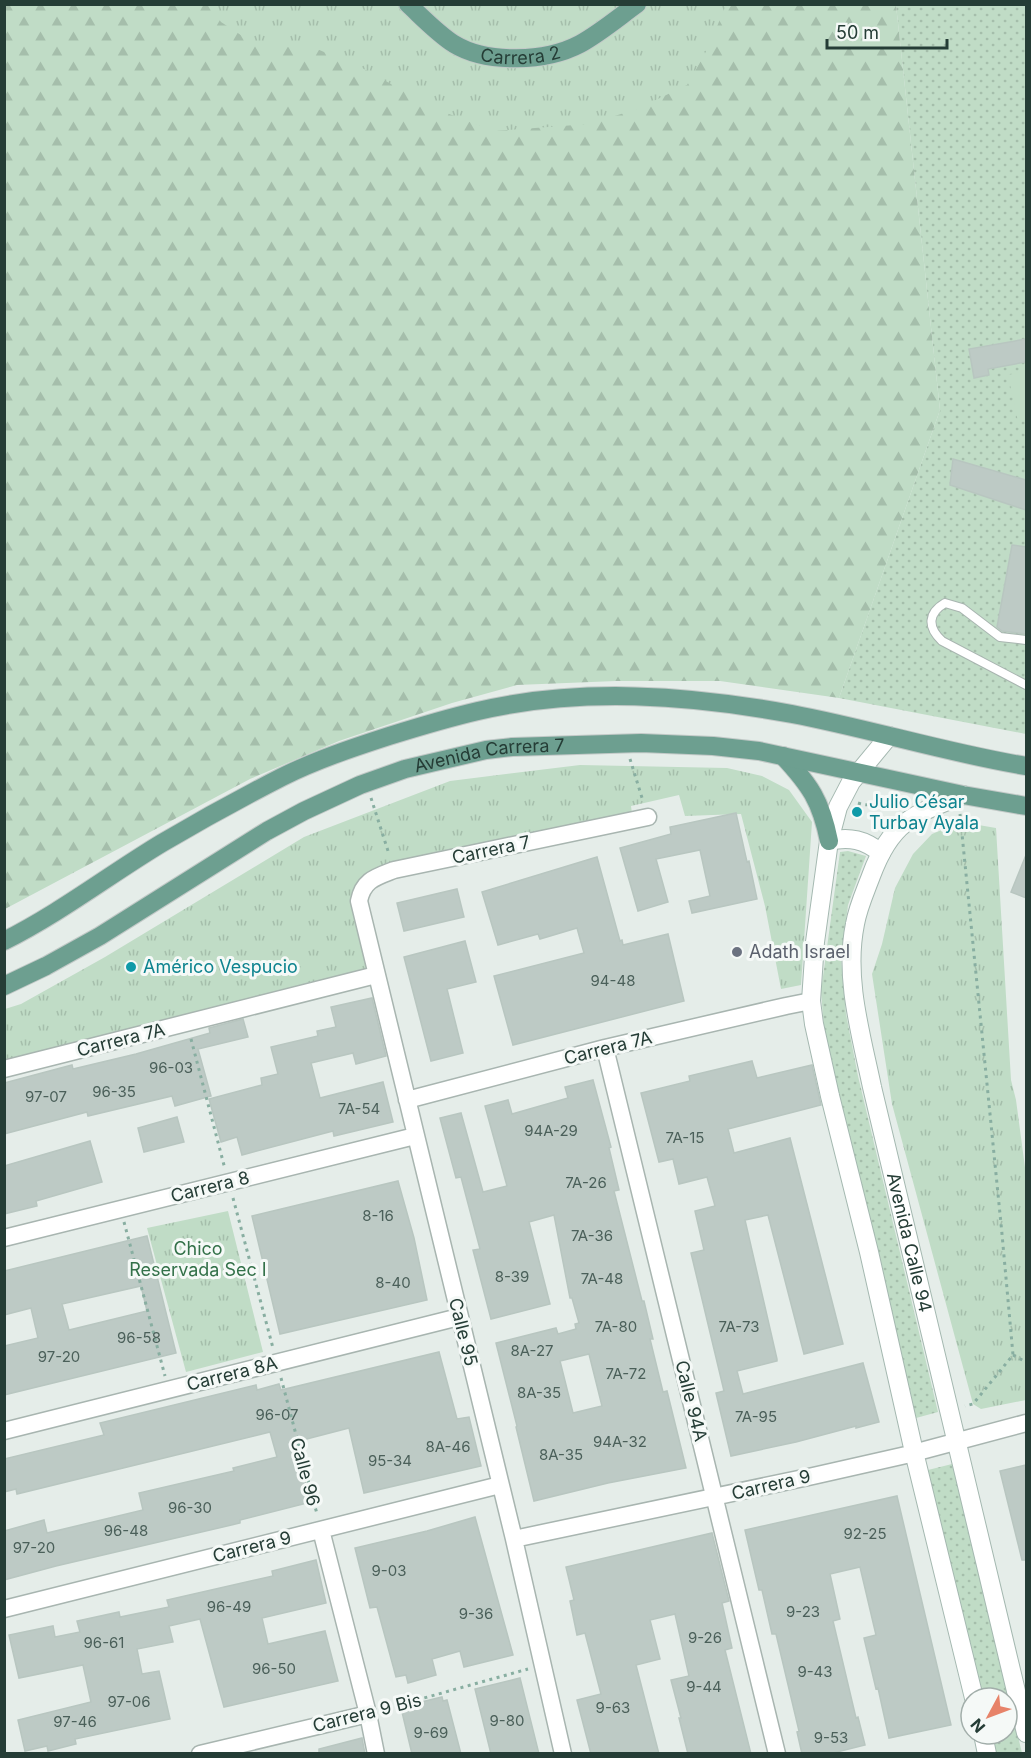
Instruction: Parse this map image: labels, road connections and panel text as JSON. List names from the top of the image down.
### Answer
{
  "streets": {
    "main road": ["Carrera 2", "Avenida Carrera 7", "Avenida Calle 94"],
    "street": [
      "Carrera 7",
      "Carrera 7A",
      "Carrera 8",
      "Calle 95",
      "Carrera 8A",
      "Calle 94A",
      "Calle 96",
      "Carrera 9",
      "Carrera 9 Bis"
    ]
  },
  "crossings": [
    ["Avenida Carrera 7", "Avenida Calle 94"],
    ["Carrera 7", "Calle 95"],
    ["Carrera 7A", "Calle 95"],
    ["Carrera 7A", "Calle 94A"],
    ["Carrera 7A", "Calle 96"],
    ["Carrera 8", "Calle 95"],
    ["Carrera 8", "Calle 96"],
    ["Avenida Calle 94", "Carrera 9"],
    ["Calle 95", "Carrera 8A"],
    ["Calle 95", "Carrera 9"],
    ["Carrera 8A", "Calle 96"],
    ["Calle 94A", "Carrera 9"],
    ["Calle 96", "Carrera 9"],
    ["Calle 96", "Carrera 9 Bis"]
  ],
  "parks": ["Chico Reservada Sec I"],
  "places": ["Julio César Turbay Ayala", "Adath Israel", "Américo Vespucio"],
  "house_numbers": [
    "94-48",
    "96-03",
    "96-35",
    "97-07",
    "7A-54",
    "94A-29",
    "7A-15",
    "7A-26",
    "8-16",
    "7A-36",
    "8-39",
    "7A-48",
    "8-40",
    "7A-80",
    "7A-73",
    "96-58",
    "8A-27",
    "97-20",
    "7A-72",
    "8A-35",
    "96-07",
    "7A-95",
    "94A-32",
    "8A-46",
    "8A-35",
    "95-34",
    "96-30",
    "96-48",
    "92-25",
    "97-20",
    "9-03",
    "96-49",
    "9-23",
    "9-36",
    "9-26",
    "96-61",
    "96-50",
    "9-43",
    "9-44",
    "97-06",
    "9-63",
    "9-80",
    "97-46",
    "9-69",
    "9-53"
  ],
  "scale_bar": "50 m",
  "north": "bottom left"
}
